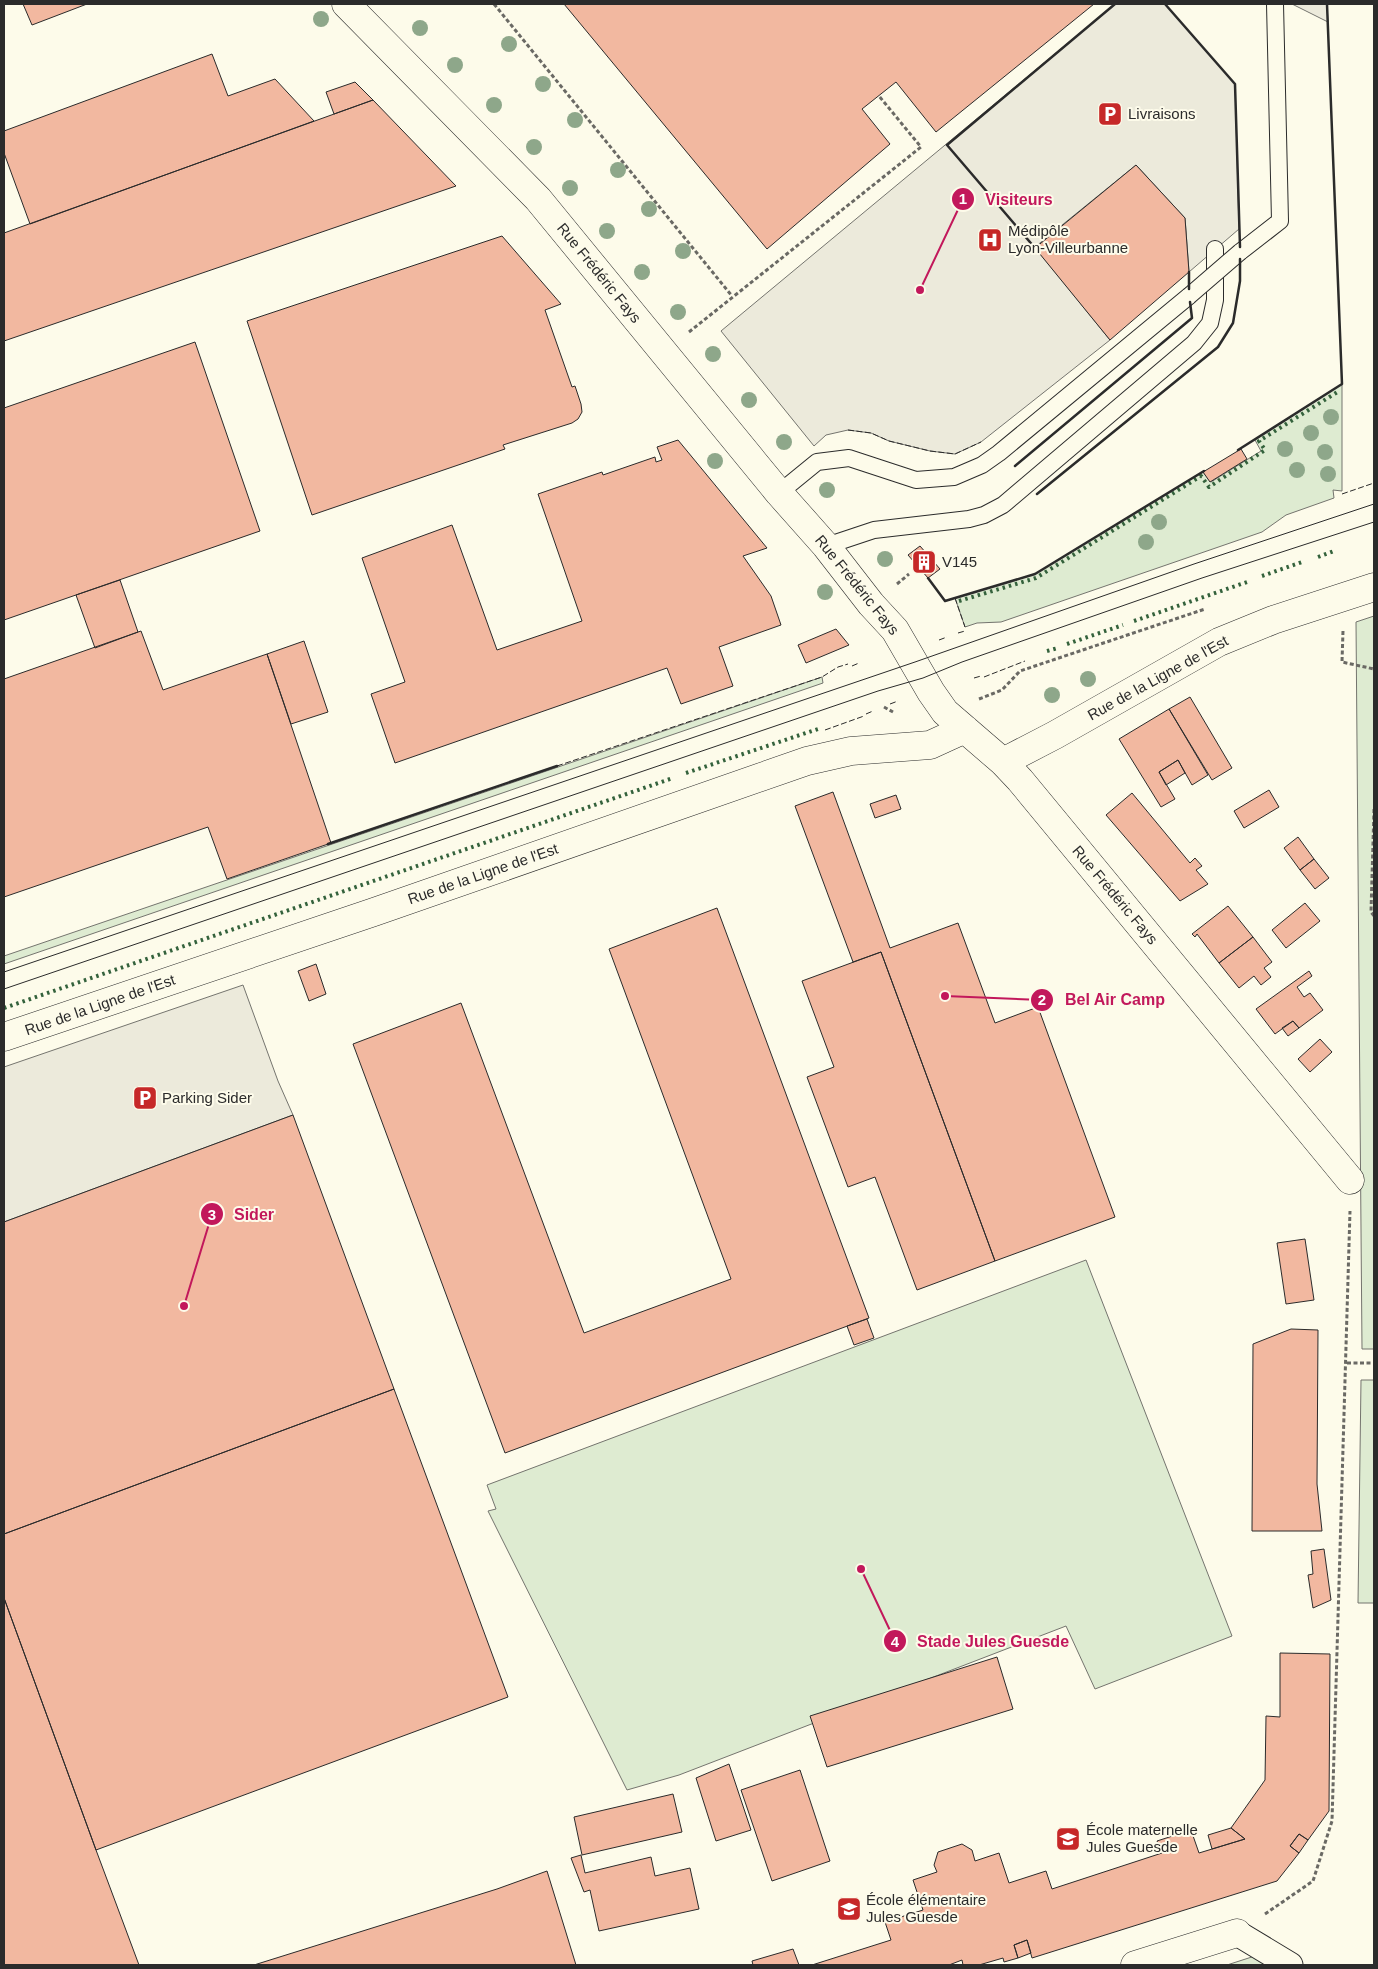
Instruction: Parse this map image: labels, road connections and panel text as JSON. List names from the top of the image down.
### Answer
{
  "streets": {
    "street": ["Rue Frédéric Fays", "Rue de la Ligne de l'Est"]
  },
  "crossings": [
    ["Rue Frédéric Fays", "Rue de la Ligne de l'Est"]
  ],
  "places": {
    "parking": ["Livraisons", "Parking Sider"],
    "hospital": ["Médipôle Lyon-Villeurbanne"],
    "other": [
      "Visiteurs",
      "Bel Air Camp",
      "Sider",
      "Stade Jules Guesde"
    ],
    "building": ["V145"],
    "school or university": ["École maternelle Jules Guesde", "École élémentaire Jules Guesde"]
  }
}
